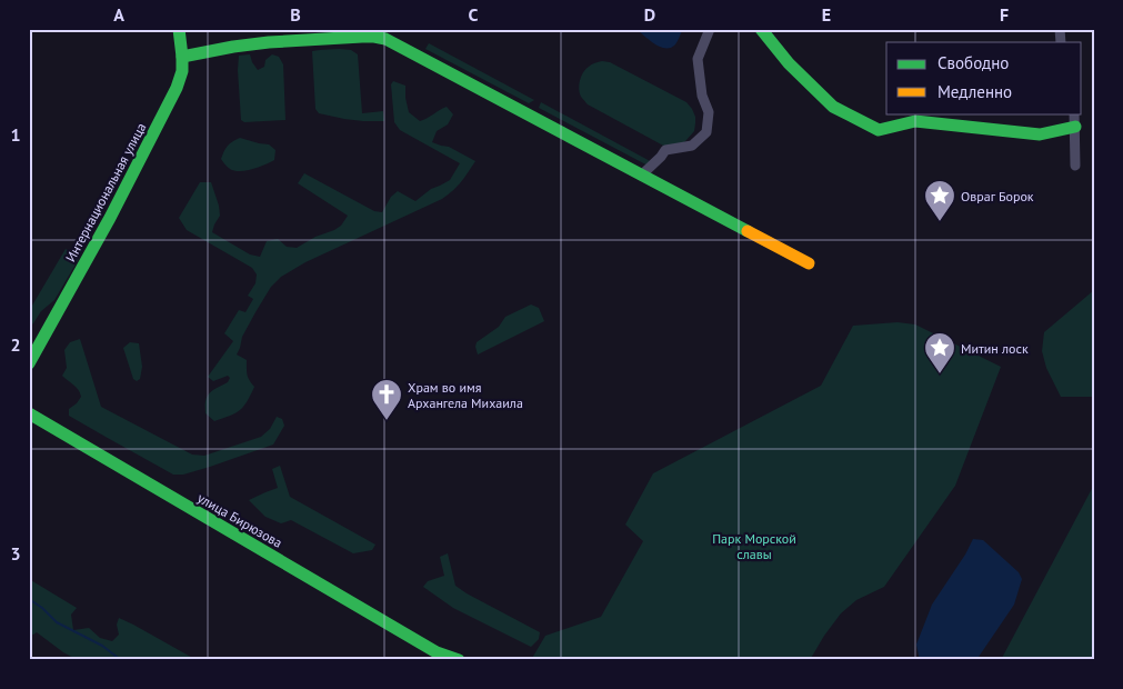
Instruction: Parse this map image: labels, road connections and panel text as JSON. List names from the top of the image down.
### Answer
{
  "streets": {
    "street": ["Интернациональная улица", "улица Бирюзова"]
  },
  "parks": ["Парк Морской славы"],
  "places": {
    "place": ["Овраг Борок", "Митин лоск"],
    "church": ["Храм во имя Архангела Михаила"]
  },
  "legend": ["Свободно", "Медленно"],
  "grid": {
    "columns": [
      "A",
      "B",
      "C",
      "D",
      "E",
      "F"
    ],
    "rows": ["1", "2", "3"]
  }
}
